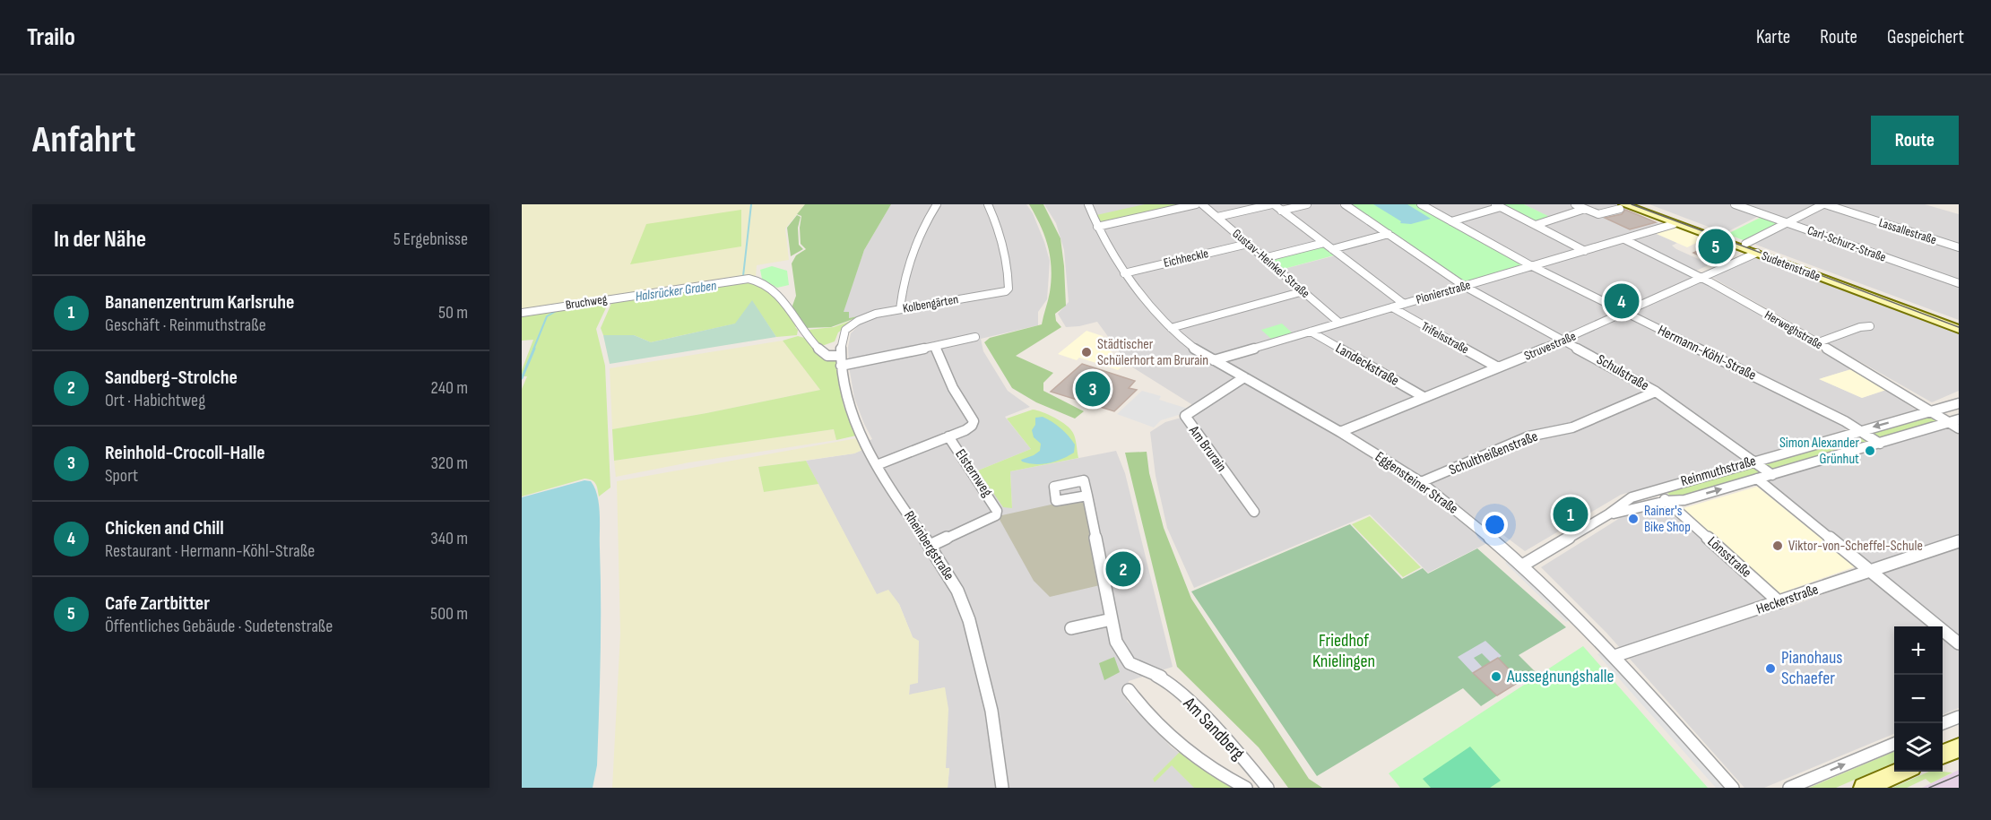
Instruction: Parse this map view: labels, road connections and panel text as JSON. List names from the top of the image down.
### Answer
{
  "streets": {
    "main road": ["Sudetenstraße"],
    "street": [
      "Lassallestraße",
      "Carl-Schurz-Straße",
      "Eichheckle",
      "Gustav-Heinkel-Straße",
      "Pionierstraße",
      "Bruchweg",
      "Kolbengärten",
      "Herweghstraße",
      "Trifelsstraße",
      "Struvestraße",
      "Hermann-Köhl-Straße",
      "Landeckstraße",
      "Schulstraße",
      "Am Brurain",
      "Schultheißenstraße",
      "Reinmuthstraße",
      "Elsternweg",
      "Eggensteiner Straße",
      "Rheinbergstraße",
      "Lönsstraße",
      "Heckerstraße",
      "Am Sandberg"
    ]
  },
  "crossings": [
    ["Eichheckle", "Gustav-Heinkel-Straße"],
    ["Eichheckle", "Eggensteiner Straße"],
    ["Gustav-Heinkel-Straße", "Pionierstraße"],
    ["Sudetenstraße", "Pionierstraße"],
    ["Sudetenstraße", "Struvestraße"],
    ["Pionierstraße", "Herweghstraße"],
    ["Pionierstraße", "Trifelsstraße"],
    ["Pionierstraße", "Hermann-Köhl-Straße"],
    ["Pionierstraße", "Landeckstraße"],
    ["Pionierstraße", "Schulstraße"],
    ["Pionierstraße", "Eggensteiner Straße"],
    ["Bruchweg", "Rheinbergstraße"],
    ["Kolbengärten", "Rheinbergstraße"],
    ["Herweghstraße", "Struvestraße"],
    ["Herweghstraße", "Reinmuthstraße"],
    ["Trifelsstraße", "Struvestraße"],
    ["Struvestraße", "Hermann-Köhl-Straße"],
    ["Struvestraße", "Landeckstraße"],
    ["Struvestraße", "Schulstraße"],
    ["Struvestraße", "Eggensteiner Straße"],
    ["Hermann-Köhl-Straße", "Reinmuthstraße"],
    ["Schulstraße", "Schultheißenstraße"],
    ["Schulstraße", "Reinmuthstraße"],
    ["Am Brurain", "Eggensteiner Straße"],
    ["Schultheißenstraße", "Eggensteiner Straße"],
    ["Reinmuthstraße", "Eggensteiner Straße"],
    ["Reinmuthstraße", "Lönsstraße"],
    ["Elsternweg", "Rheinbergstraße"],
    ["Eggensteiner Straße", "Heckerstraße"],
    ["Lönsstraße", "Heckerstraße"]
  ],
  "water": ["Halsrücker Graben"],
  "parks": ["Friedhof Knielingen"],
  "places": [
    "Städtischer Schülerhort am Brurain",
    "Simon Alexander Grünhut",
    "Rainer's Bike Shop",
    "Viktor-von-Scheffel-Schule",
    "Pianohaus Schaefer",
    "Aussegnungshalle"
  ],
  "page": {
    "header": "Trailo",
    "nav": ["Karte", "Route", "Gespeichert"],
    "buttons": "Route",
    "title": "Anfahrt",
    "heading": ["In der Nähe", "5 Ergebnisse"],
    "pins": [
      "5",
      "4",
      "3",
      "1",
      "2"
    ],
    "list": [
      {
        "mark": "1",
        "name": "Bananenzentrum Karlsruhe",
        "note": "Geschäft · Reinmuthstraße",
        "value": "50 m"
      },
      {
        "mark": "2",
        "name": "Sandberg-Strolche",
        "note": "Ort · Habichtweg",
        "value": "240 m"
      },
      {
        "mark": "3",
        "name": "Reinhold-Crocoll-Halle",
        "note": "Sport",
        "value": "320 m"
      },
      {
        "mark": "4",
        "name": "Chicken and Chill",
        "note": "Restaurant · Hermann-Köhl-Straße",
        "value": "340 m"
      },
      {
        "mark": "5",
        "name": "Cafe Zartbitter",
        "note": "Öffentliches Gebäude · Sudetenstraße",
        "value": "500 m"
      }
    ],
    "map_buttons": ["+", "−"]
  }
}
